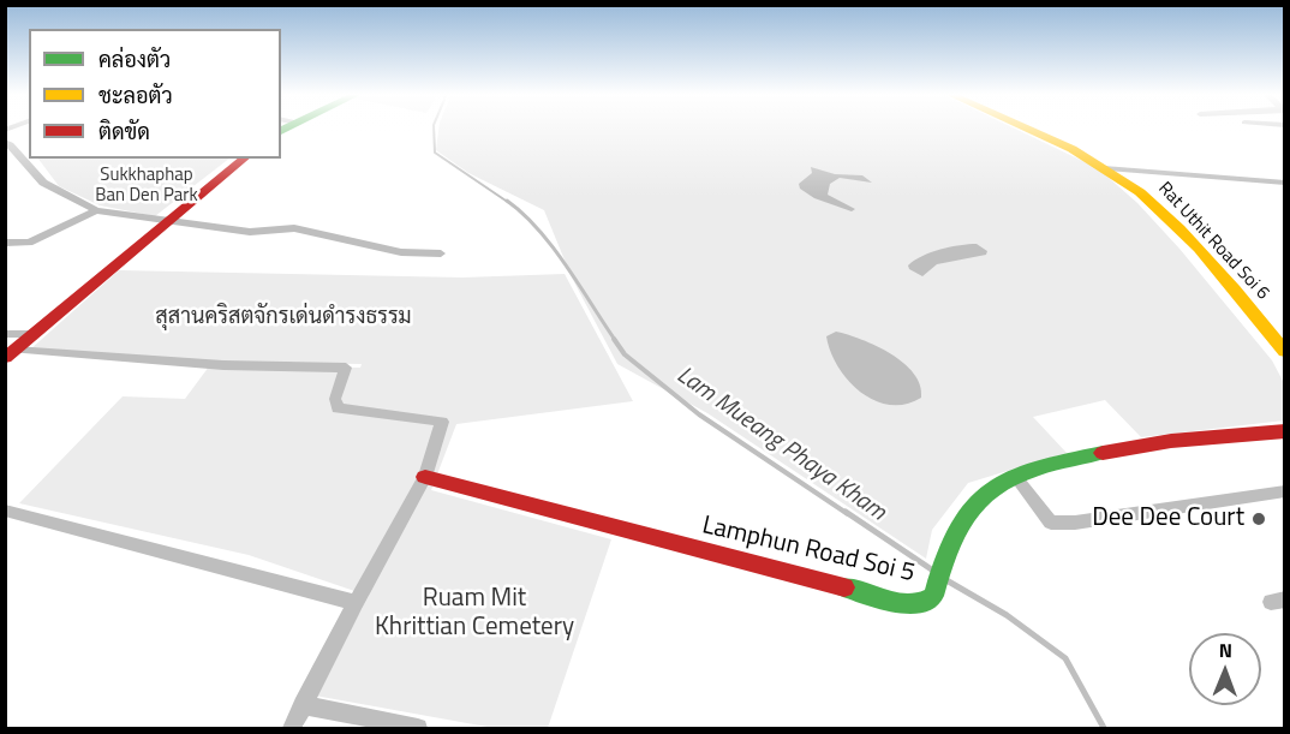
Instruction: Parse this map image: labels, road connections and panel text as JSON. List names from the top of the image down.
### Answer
{
  "streets": {
    "street": ["Rat Uthit Road Soi 6", "Lamphun Road Soi 5"]
  },
  "water": ["Lam Mueang Phaya Kham"],
  "parks": ["Sukkhaphap Ban Den Park", "สุสานคริสตจักรเด่นดำรงธรรม", "Ruam Mit Khrittian Cemetery"],
  "places": ["Dee Dee Court"],
  "legend": ["คล่องตัว", "ชะลอตัว", "ติดขัด"],
  "north": "top"
}
